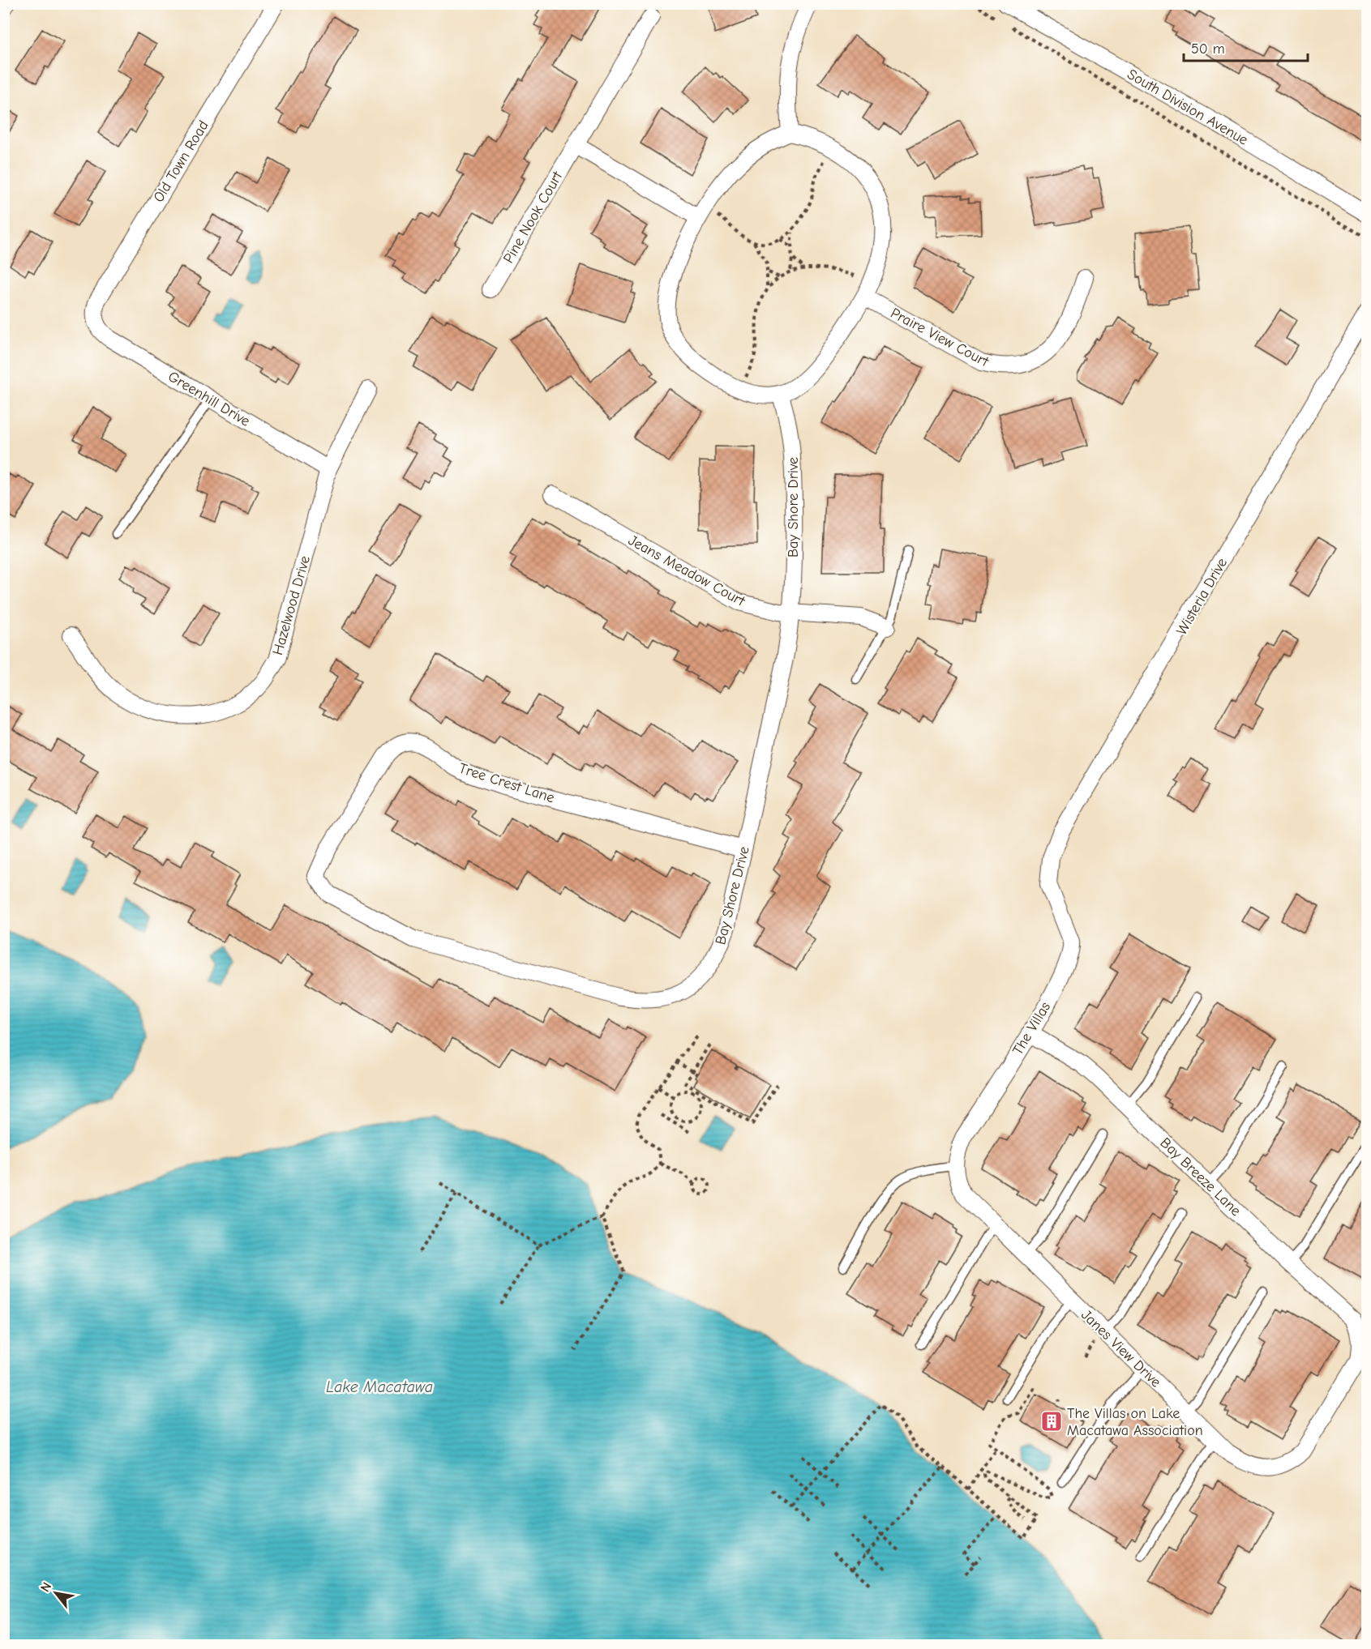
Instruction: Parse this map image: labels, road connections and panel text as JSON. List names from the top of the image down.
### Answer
{
  "streets": {
    "street": [
      "South Division Avenue",
      "Old Town Road",
      "Pine Nook Court",
      "Praire View Court",
      "Greenhill Drive",
      "Bay Shore Drive",
      "Jeans Meadow Court",
      "Wisteria Drive",
      "Hazelwood Drive",
      "Tree Crest Lane",
      "The Villas",
      "Bay Breeze Lane",
      "Janes View Drive"
    ]
  },
  "crossings": [
    ["Old Town Road", "Greenhill Drive"],
    ["Greenhill Drive", "Hazelwood Drive"],
    ["Bay Shore Drive", "Jeans Meadow Court"],
    ["Bay Shore Drive", "Tree Crest Lane"],
    ["Wisteria Drive", "The Villas"],
    ["The Villas", "Bay Breeze Lane"],
    ["The Villas", "Janes View Drive"],
    ["Bay Breeze Lane", "Janes View Drive"]
  ],
  "water": ["Lake Macatawa"],
  "places": {
    "building": ["The Villas on Lake Macatawa Association"]
  },
  "scale_bar": "50 m",
  "north": "top left"
}
